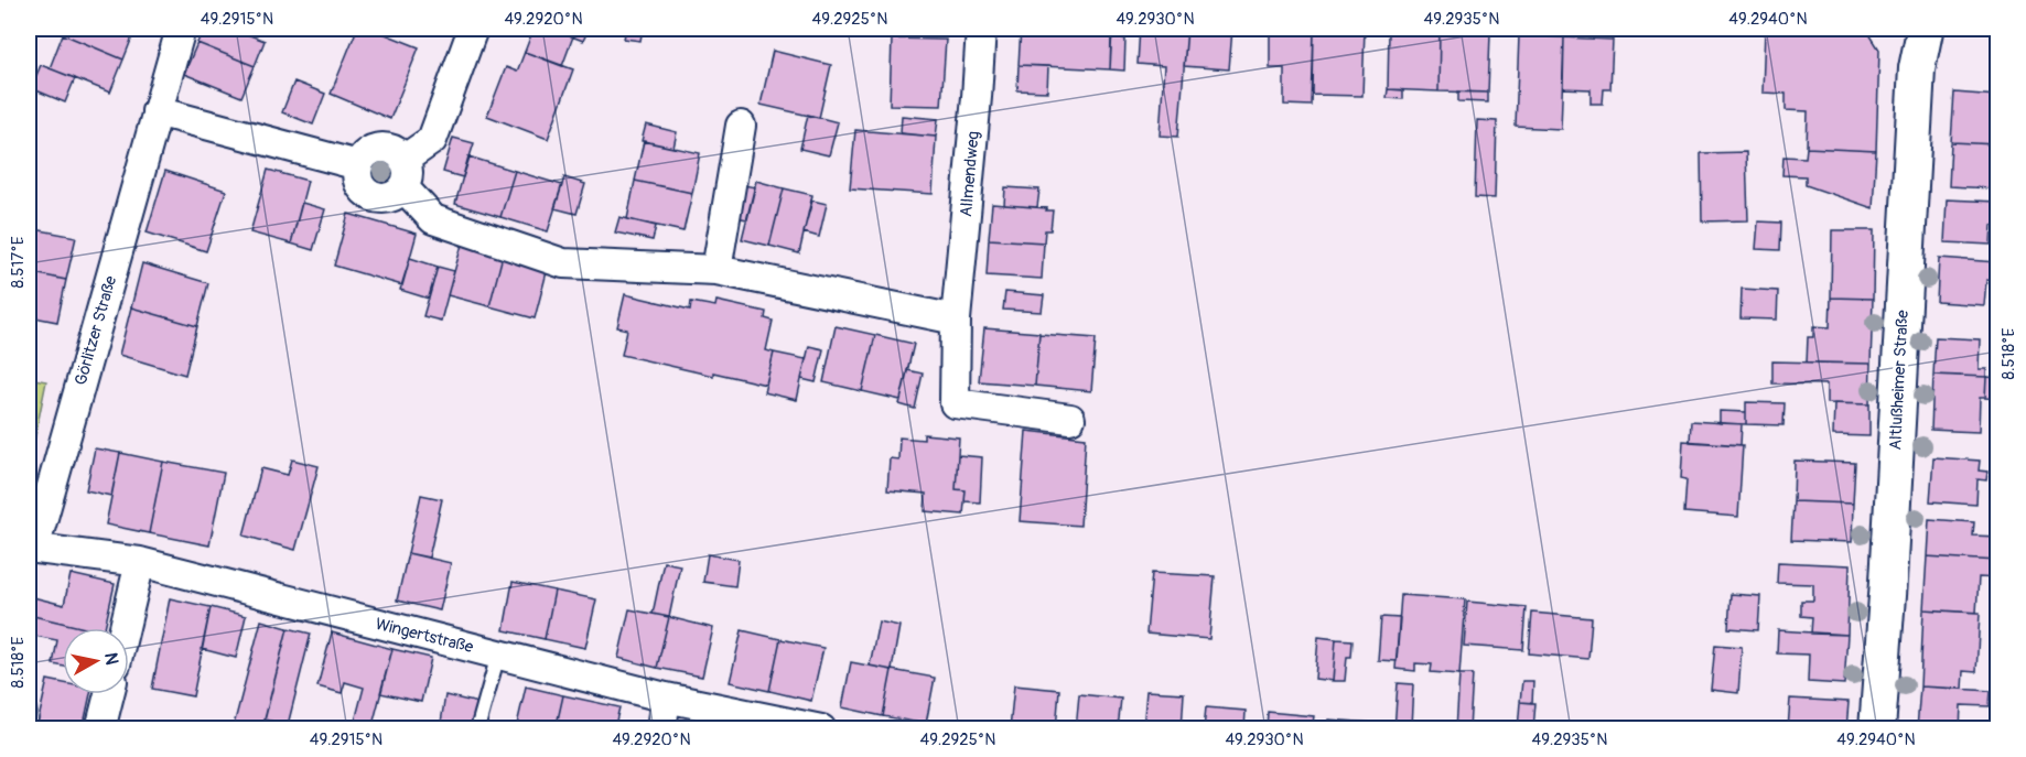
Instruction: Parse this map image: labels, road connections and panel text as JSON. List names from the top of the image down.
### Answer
{
  "streets": {
    "street": [
      "Allmendweg",
      "Görlitzer Straße",
      "Altlußheimer Straße",
      "Wingertstraße"
    ]
  },
  "crossings": [
    ["Görlitzer Straße", "Wingertstraße"]
  ],
  "north": "right",
  "coordinates": [
    "49.2915°N",
    "49.2920°N",
    "49.2925°N",
    "49.2930°N",
    "49.2935°N",
    "49.2940°N",
    "8.517°E",
    "8.518°E"
  ]
}
